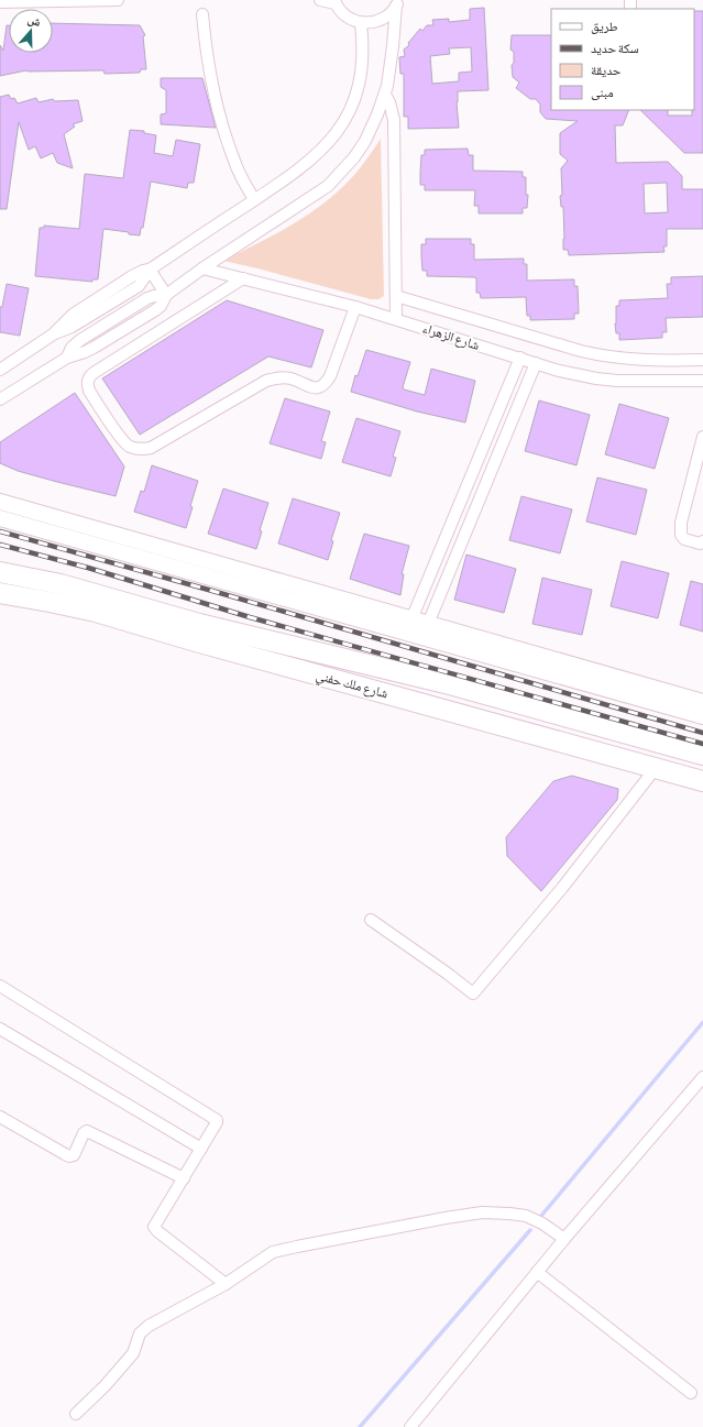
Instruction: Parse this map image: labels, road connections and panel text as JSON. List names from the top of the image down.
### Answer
{
  "streets": {
    "highway": ["شارع ملك حفني"],
    "street": ["شارع الزهراء"]
  },
  "legend": [
    "طريق",
    "سكة حديد",
    "حديقة",
    "مبنى"
  ],
  "north": "top"
}
